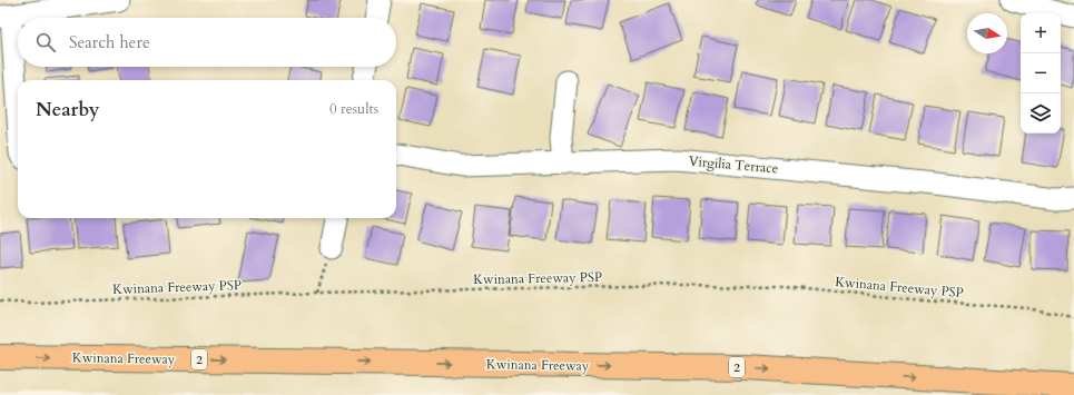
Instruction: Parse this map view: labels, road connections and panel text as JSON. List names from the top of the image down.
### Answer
{
  "streets": {
    "highway": ["Kwinana Freeway", "2"],
    "street": ["Virgilia Terrace"],
    "path": ["Kwinana Freeway PSP"]
  },
  "one_way": ["Kwinana Freeway"],
  "north": "right",
  "page": {
    "map_buttons": ["+", "−"],
    "search": "Search here",
    "heading": ["Nearby", "0 results"]
  }
}
